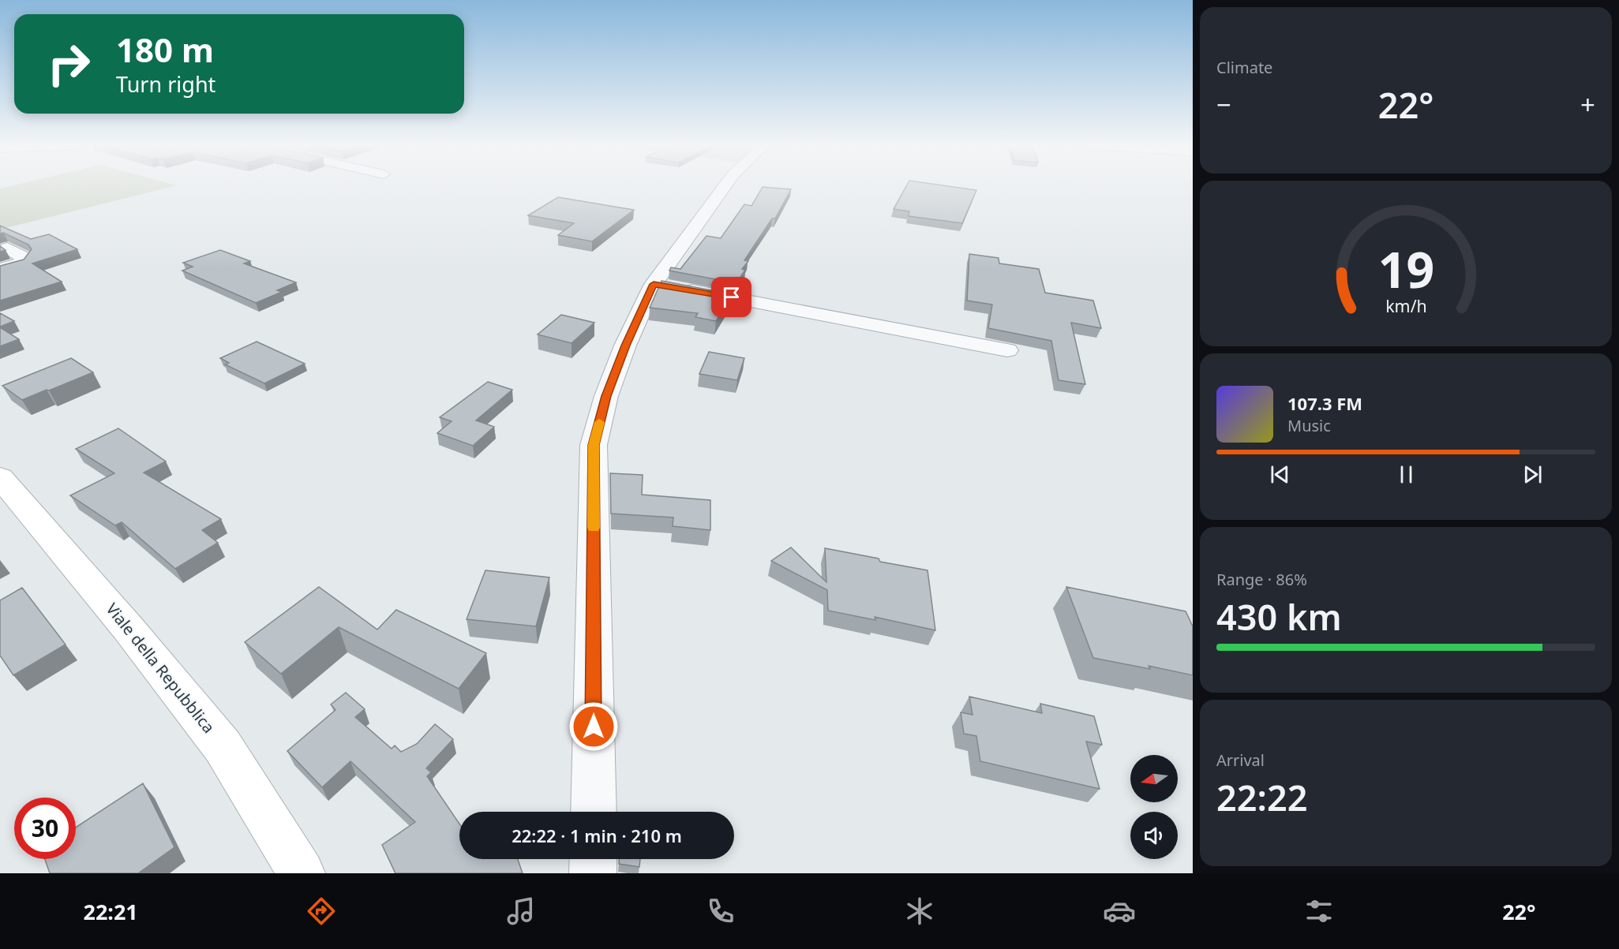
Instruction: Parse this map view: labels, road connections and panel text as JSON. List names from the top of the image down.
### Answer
{
  "streets": {
    "main road": ["Viale della Repubblica"]
  },
  "north": "left",
  "page": {
    "tile": [
      "Climate",
      ["Range · 86%", "430 km"],
      ["Arrival", "22:22"]
    ],
    "turn": ["180 m", "Turn right"],
    "heat": ["−", "22°", "+"],
    "song": ["107.3 FM", "Music"],
    "limit": "30",
    "trip": "22:22 · 1 min · 210 m",
    "tabs": ["22:21", "22°"],
    "gauge": ["19", "km/h"]
  }
}
